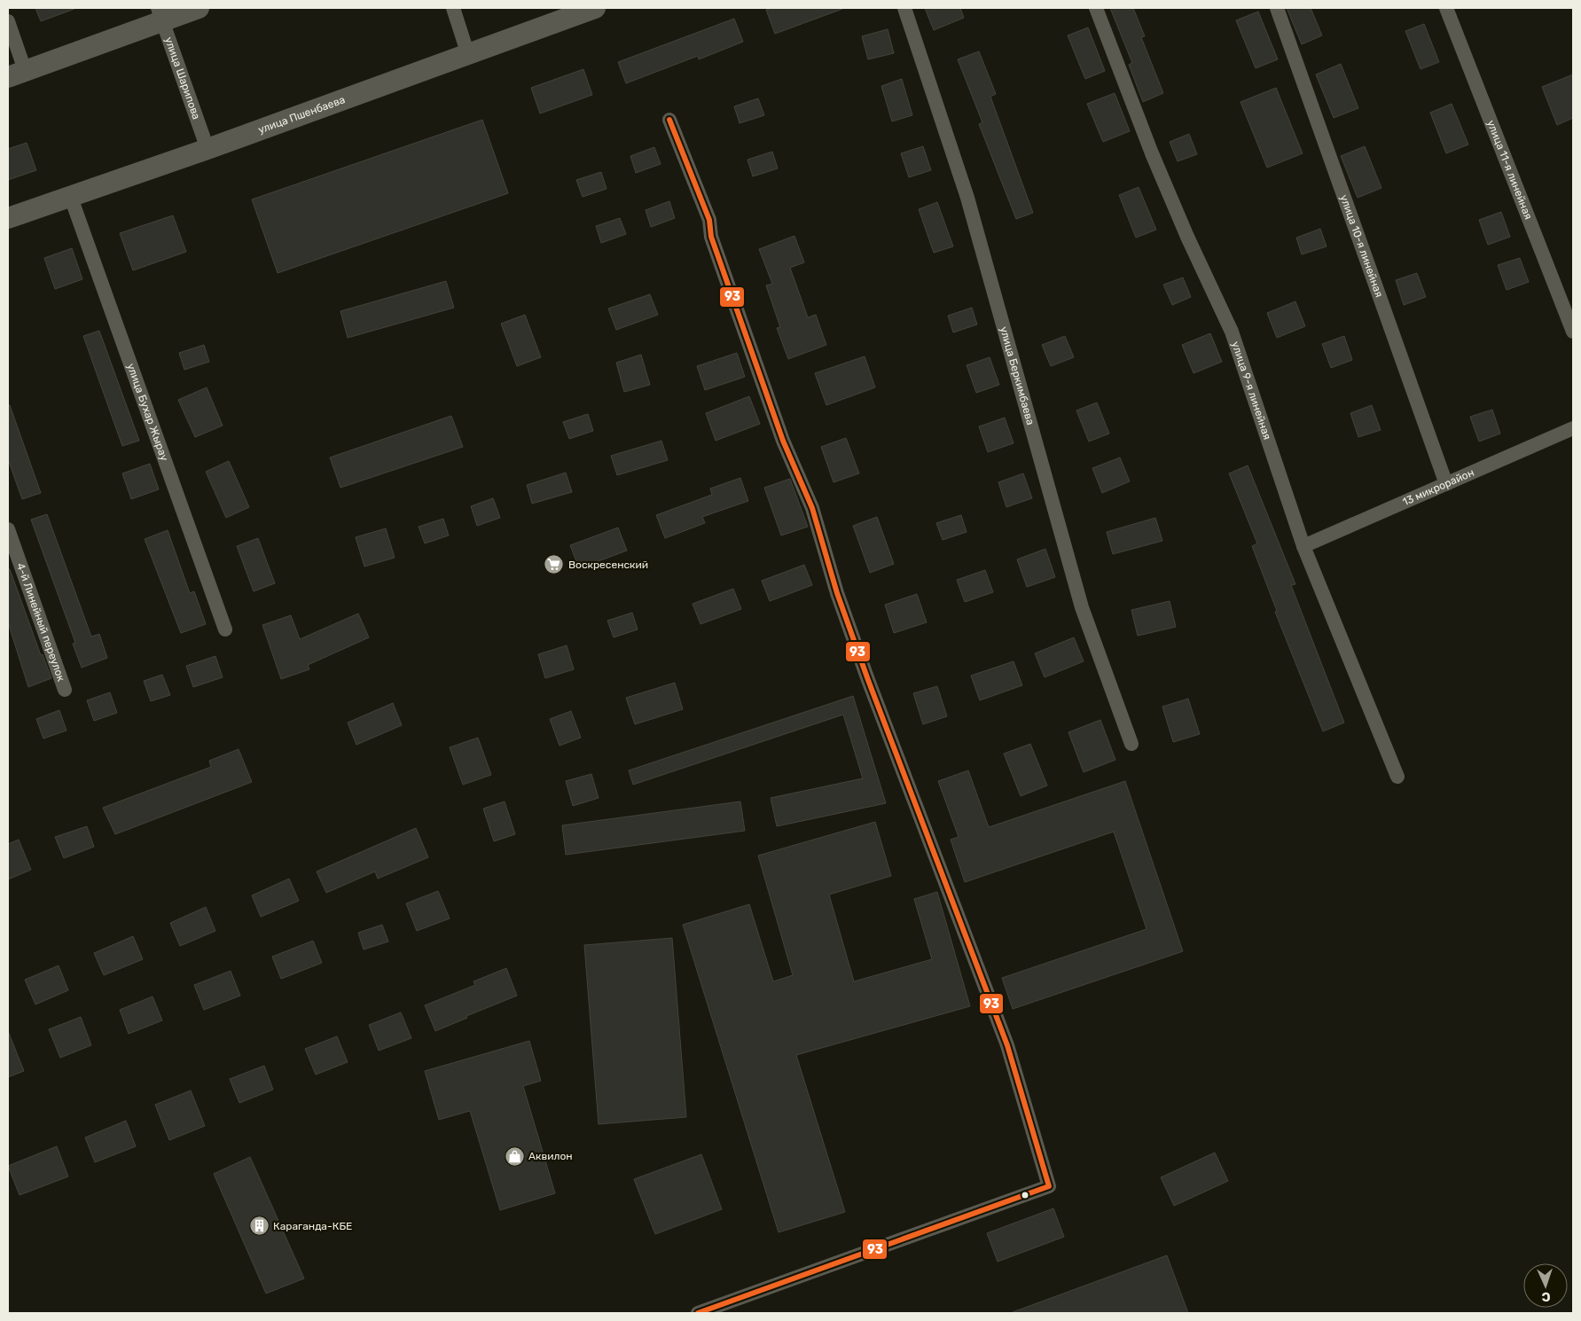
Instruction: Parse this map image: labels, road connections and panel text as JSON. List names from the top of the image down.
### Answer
{
  "streets": {
    "street": [
      "улица Шарипова",
      "улица Пшенбаева",
      "улица 11-я линейная",
      "улица 10-я линейная",
      "улица Беркимбаева",
      "улица 9-я линейная",
      "улица Бухар Жырау",
      "13 микрорайон",
      "4-й Линейный переулок"
    ]
  },
  "crossings": [
    ["улица Шарипова", "улица Пшенбаева"],
    ["улица Пшенбаева", "улица Бухар Жырау"],
    ["улица 10-я линейная", "13 микрорайон"],
    ["улица 9-я линейная", "13 микрорайон"]
  ],
  "places": {
    "supermarket": ["Воскресенский"],
    "shop": ["Аквилон"],
    "building": ["Караганда-КБЕ"]
  },
  "lines": ["transit line 93"],
  "north": "bottom"
}
